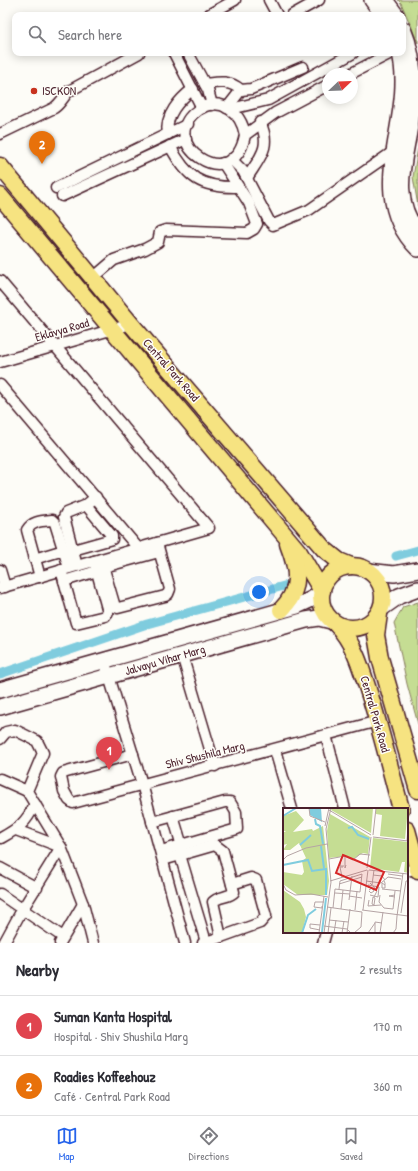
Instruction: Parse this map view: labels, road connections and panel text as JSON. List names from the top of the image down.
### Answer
{
  "streets": {
    "main road": ["Central Park Road", "Jalvayu Vihar Marg"],
    "street": ["Eklavya Road", "Shiv Shushila Marg"]
  },
  "crossings": [
    ["Eklavya Road", "Central Park Road"],
    ["Central Park Road", "Jalvayu Vihar Marg"],
    ["Central Park Road", "Shiv Shushila Marg"]
  ],
  "places": ["ISCKON"],
  "north": "top right",
  "page": {
    "search": "Search here",
    "pins": ["2", "1"],
    "heading": ["Nearby", "2 results"],
    "list": [
      {
        "mark": "1",
        "name": "Suman Kanta Hospital",
        "note": "Hospital · Shiv Shushila Marg",
        "value": "170 m"
      },
      {
        "mark": "2",
        "name": "Roadies Koffeehouz",
        "note": "Café · Central Park Road",
        "value": "360 m"
      }
    ],
    "nav": ["Map", "Directions", "Saved"]
  }
}
